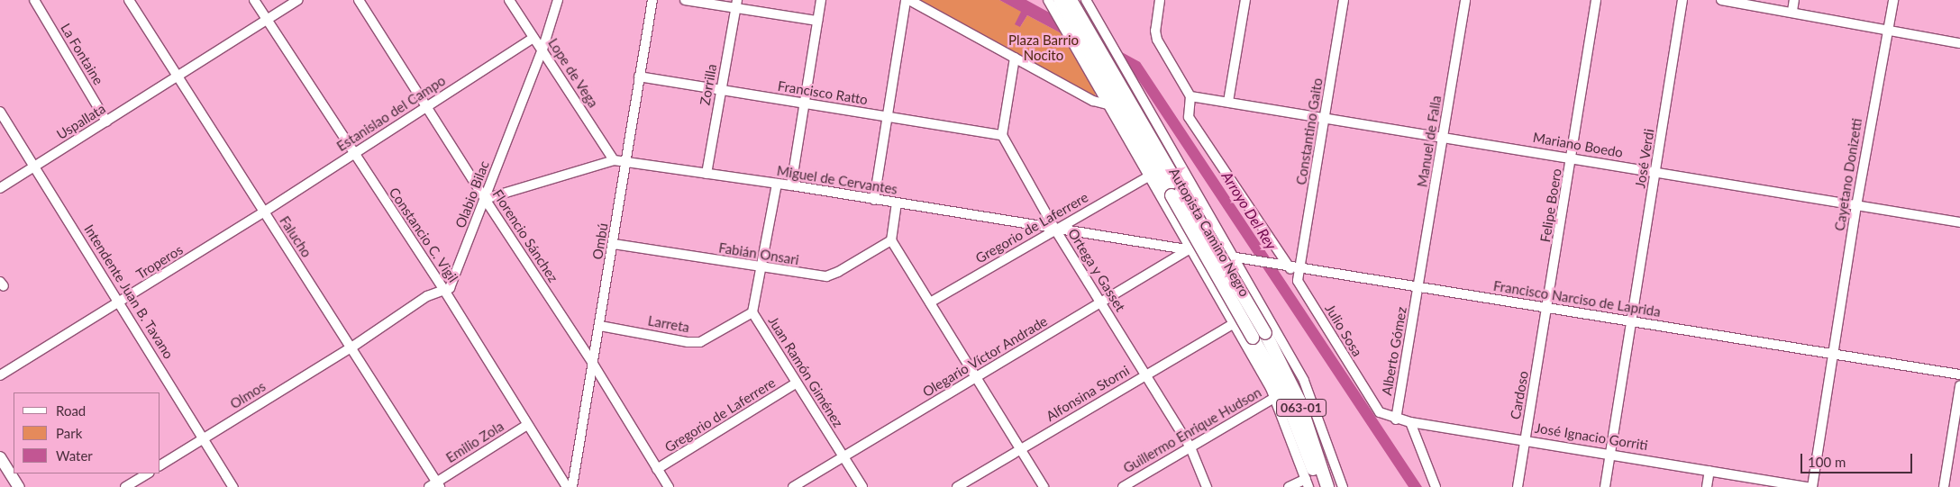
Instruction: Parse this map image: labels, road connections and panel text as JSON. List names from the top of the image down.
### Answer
{
  "streets": {
    "highway": ["Autopista Camino Negro", "063-01"],
    "street": [
      "La Fontaine",
      "Lope de Vega",
      "Zorrilla",
      "Francisco Ratto",
      "Estanislao del Campo",
      "Uspallata",
      "Constantino Gaito",
      "Manuel de Falla",
      "Mariano Boedo",
      "José Verdi",
      "Cayetano Donizetti",
      "Miguel de Cervantes",
      "Olabio Bilac",
      "Felipe Boero",
      "Gregorio de Laferrere",
      "Constancio C. Vigil",
      "Florencio Sánchez",
      "Falucho",
      "Ombú",
      "Fabián Onsari",
      "Troperos",
      "Ortega y Gasset",
      "Intendente Juan B. Tavano",
      "Francisco Narciso de Laprida",
      "Larreta",
      "Julio Sosa",
      "Alberto Gómez",
      "Olegario Víctor Andrade",
      "Juan Ramón Giménez",
      "Alfonsina Storni",
      "Olmos",
      "Cardoso",
      "Guillermo Enrique Hudson",
      "José Ignacio Gorriti",
      "Emilio Zola"
    ]
  },
  "crossings": [
    ["La Fontaine", "Uspallata"],
    ["Lope de Vega", "Estanislao del Campo"],
    ["Lope de Vega", "Miguel de Cervantes"],
    ["Lope de Vega", "Olabio Bilac"],
    ["Zorrilla", "Francisco Ratto"],
    ["Zorrilla", "Miguel de Cervantes"],
    ["Francisco Ratto", "Ombú"],
    ["Francisco Ratto", "Ortega y Gasset"],
    ["Estanislao del Campo", "Constancio C. Vigil"],
    ["Estanislao del Campo", "Florencio Sánchez"],
    ["Estanislao del Campo", "Falucho"],
    ["Estanislao del Campo", "Troperos"],
    ["Uspallata", "Constancio C. Vigil"],
    ["Uspallata", "Falucho"],
    ["Uspallata", "Intendente Juan B. Tavano"],
    ["Constantino Gaito", "Mariano Boedo"],
    ["Constantino Gaito", "Francisco Narciso de Laprida"],
    ["Manuel de Falla", "Mariano Boedo"],
    ["Manuel de Falla", "Francisco Narciso de Laprida"],
    ["Manuel de Falla", "Alberto Gómez"],
    ["Mariano Boedo", "José Verdi"],
    ["Mariano Boedo", "Cayetano Donizetti"],
    ["Mariano Boedo", "Felipe Boero"],
    ["Mariano Boedo", "Julio Sosa"],
    ["José Verdi", "Francisco Narciso de Laprida"],
    ["José Verdi", "José Ignacio Gorriti"],
    ["Cayetano Donizetti", "Francisco Narciso de Laprida"],
    ["Miguel de Cervantes", "Olabio Bilac"],
    ["Miguel de Cervantes", "Gregorio de Laferrere"],
    ["Miguel de Cervantes", "Florencio Sánchez"],
    ["Miguel de Cervantes", "Ombú"],
    ["Miguel de Cervantes", "Ortega y Gasset"],
    ["Miguel de Cervantes", "Francisco Narciso de Laprida"],
    ["Miguel de Cervantes", "Olegario Víctor Andrade"],
    ["Miguel de Cervantes", "Juan Ramón Giménez"],
    ["Olabio Bilac", "Constancio C. Vigil"],
    ["Olabio Bilac", "Florencio Sánchez"],
    ["Felipe Boero", "Francisco Narciso de Laprida"],
    ["Felipe Boero", "Cardoso"],
    ["Gregorio de Laferrere", "Florencio Sánchez"],
    ["Gregorio de Laferrere", "Ortega y Gasset"],
    ["Gregorio de Laferrere", "Juan Ramón Giménez"],
    ["Constancio C. Vigil", "Emilio Zola"],
    ["Florencio Sánchez", "Ombú"],
    ["Falucho", "Troperos"],
    ["Falucho", "Olmos"],
    ["Falucho", "Emilio Zola"],
    ["Ombú", "Fabián Onsari"],
    ["Ombú", "Larreta"],
    ["Fabián Onsari", "Juan Ramón Giménez"],
    ["Troperos", "Intendente Juan B. Tavano"],
    ["Ortega y Gasset", "Olegario Víctor Andrade"],
    ["Ortega y Gasset", "Alfonsina Storni"],
    ["Ortega y Gasset", "Guillermo Enrique Hudson"],
    ["Intendente Juan B. Tavano", "Olmos"],
    ["Francisco Narciso de Laprida", "Julio Sosa"],
    ["Francisco Narciso de Laprida", "Alberto Gómez"],
    ["Francisco Narciso de Laprida", "Olegario Víctor Andrade"],
    ["Francisco Narciso de Laprida", "Cardoso"],
    ["Larreta", "Juan Ramón Giménez"],
    ["Julio Sosa", "José Ignacio Gorriti"],
    ["Alberto Gómez", "José Ignacio Gorriti"],
    ["Olegario Víctor Andrade", "Juan Ramón Giménez"],
    ["Cardoso", "José Ignacio Gorriti"]
  ],
  "water": ["Arroyo Del Rey"],
  "parks": ["Plaza Barrio Nocito"],
  "legend": ["Road", "Park", "Water"],
  "scale_bar": "100 m"
}
